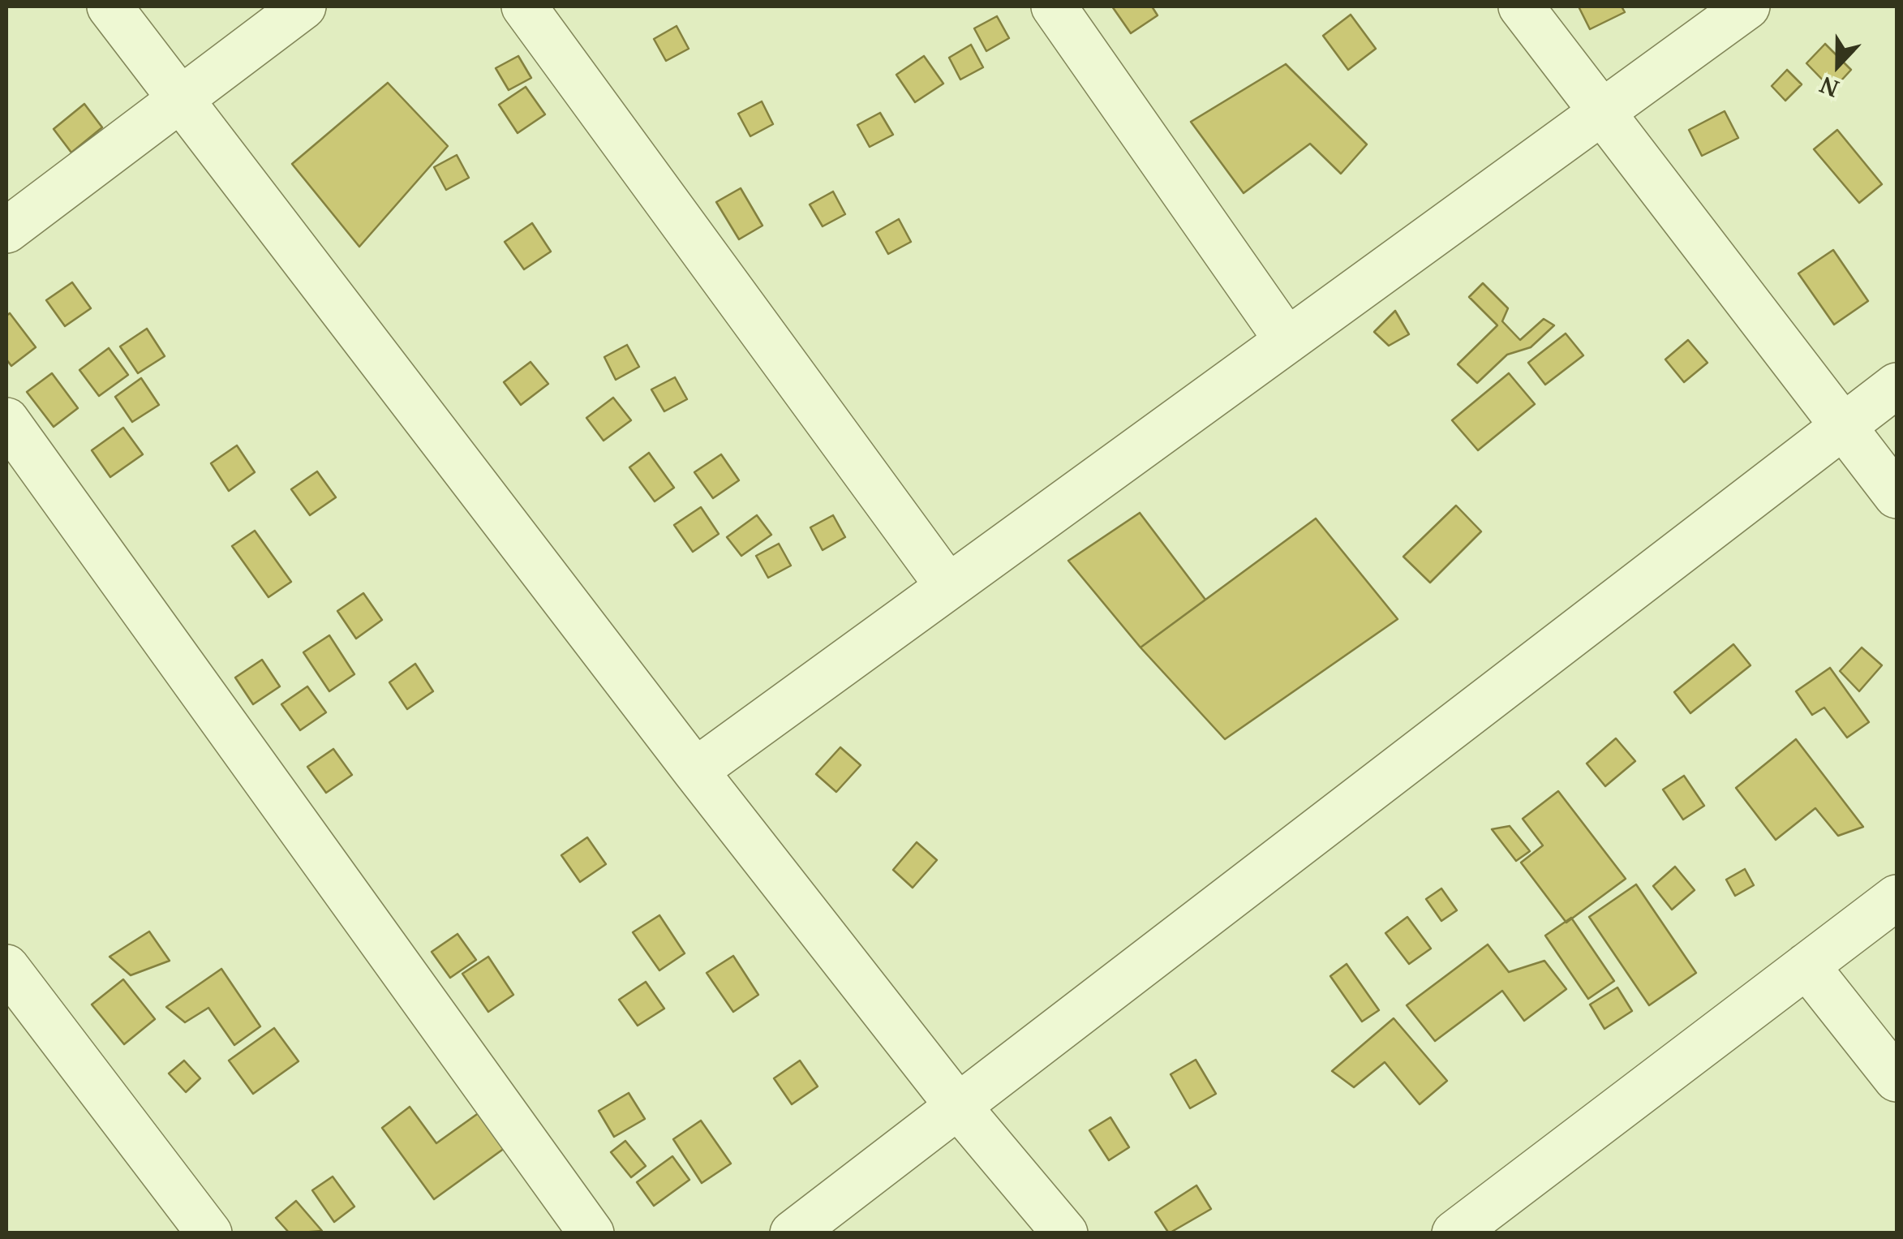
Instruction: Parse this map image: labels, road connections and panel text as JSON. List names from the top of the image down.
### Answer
{
  "north": "bottom"
}
